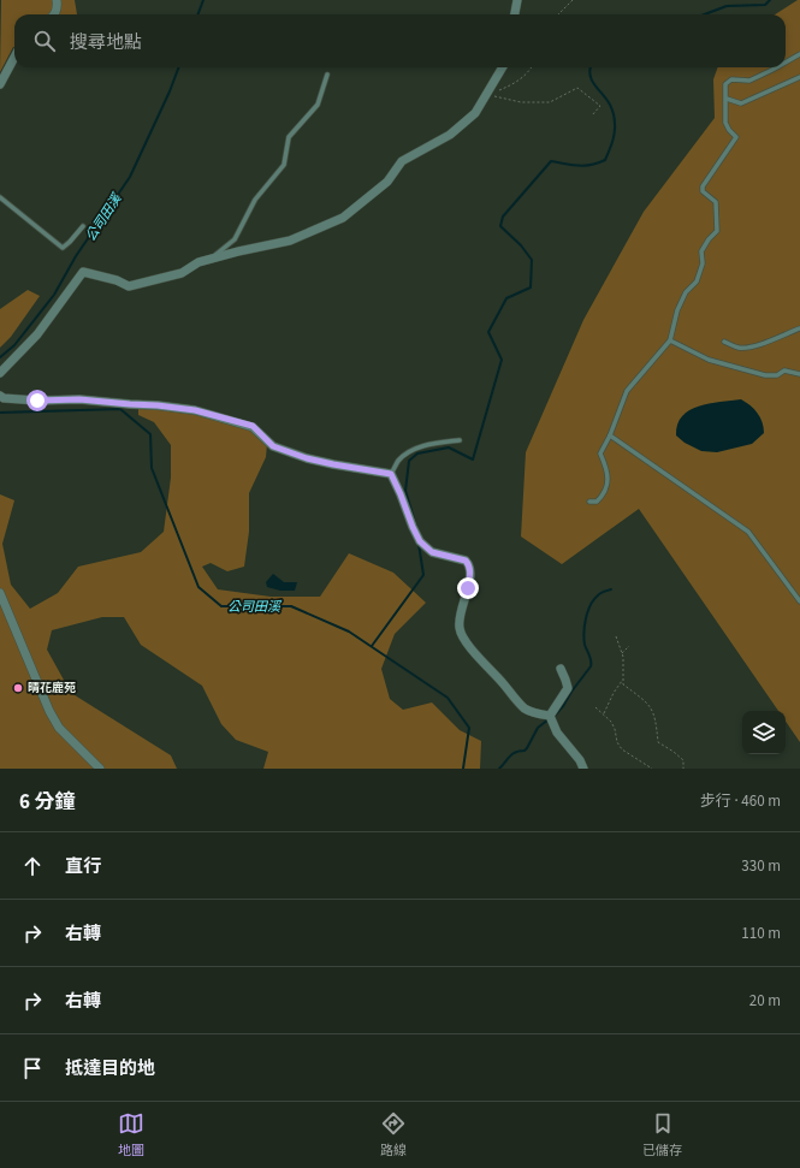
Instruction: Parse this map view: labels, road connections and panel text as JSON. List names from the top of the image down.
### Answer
{
  "water": ["公司田溪"],
  "places": ["晴花鹿苑"],
  "page": {
    "search": "搜尋地點",
    "heading": ["6 分鐘", "步行 · 460 m"],
    "list": [
      ["直行", "330 m"],
      ["右轉", "110 m"],
      ["右轉", "20 m"],
      "抵達目的地"
    ],
    "nav": ["地圖", "路線", "已儲存"]
  }
}
